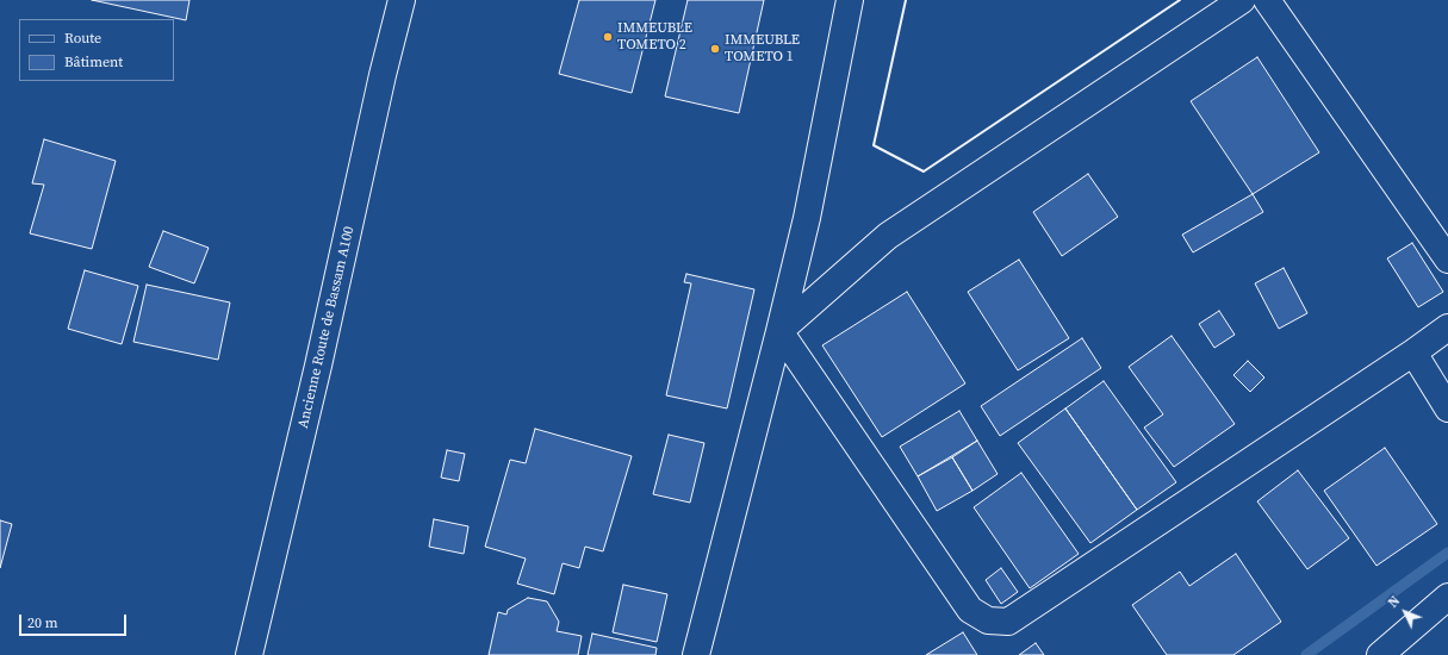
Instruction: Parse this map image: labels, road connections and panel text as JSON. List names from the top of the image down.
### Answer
{
  "streets": {
    "street": ["Ancienne Route de Bassam A100"]
  },
  "places": ["IMMEUBLE TOMETO 2", "IMMEUBLE TOMETO 1"],
  "legend": ["Route", "Bâtiment"],
  "scale_bar": "20 m",
  "north": "top left"
}
